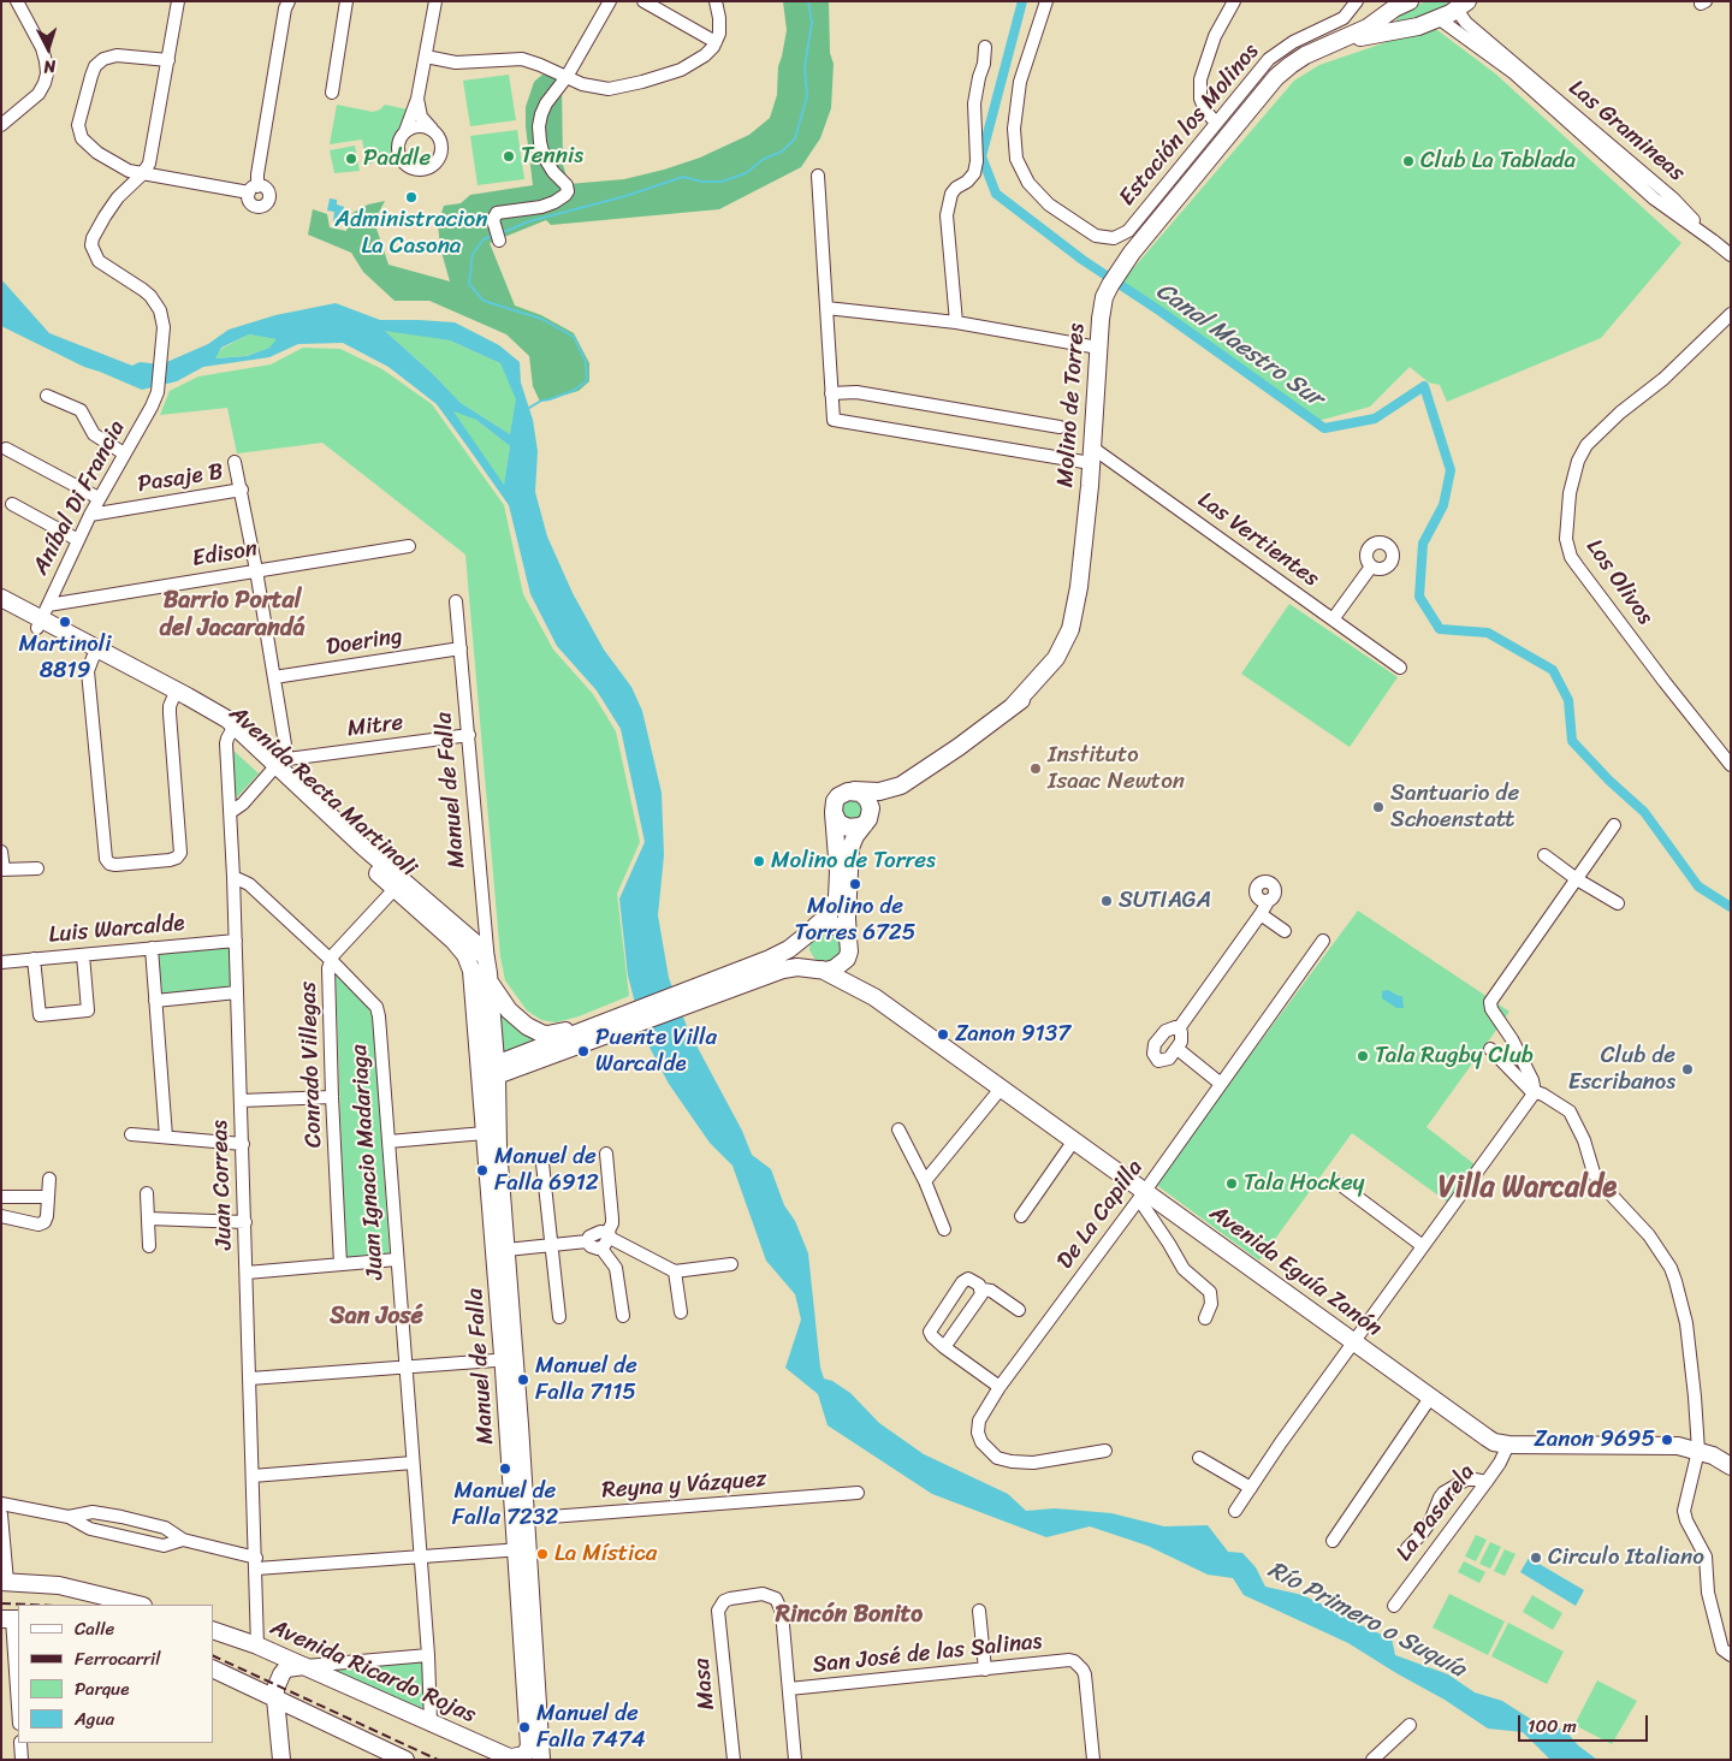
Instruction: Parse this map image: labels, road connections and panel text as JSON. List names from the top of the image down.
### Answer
{
  "streets": {
    "main road": [
      "Molino de Torres",
      "Manuel de Falla",
      "Avenida Recta Martinoli",
      "Avenida Eguía Zanón",
      "Avenida Ricardo Rojas"
    ],
    "street": [
      "Estación los Molinos",
      "Las Gramineas",
      "Pasaje B",
      "Aníbal Di Francia",
      "Las Vertientes",
      "Edison",
      "Los Olivos",
      "Doering",
      "Mitre",
      "Luis Warcalde",
      "Conrado Villegas",
      "Juan Ignacio Madariaga",
      "Juan Correas",
      "De La Capilla",
      "Reyna y Vázquez",
      "La Pasarela",
      "San José de las Salinas",
      "Masa"
    ]
  },
  "crossings": [
    ["Molino de Torres", "Las Vertientes"],
    ["Molino de Torres", "Avenida Eguía Zanón"],
    ["Pasaje B", "Aníbal Di Francia"],
    ["Aníbal Di Francia", "Edison"],
    ["Aníbal Di Francia", "Avenida Recta Martinoli"],
    ["Edison", "Avenida Recta Martinoli"],
    ["Doering", "Manuel de Falla"],
    ["Mitre", "Manuel de Falla"],
    ["Mitre", "Avenida Recta Martinoli"],
    ["Manuel de Falla", "Avenida Recta Martinoli"],
    ["Manuel de Falla", "Reyna y Vázquez"],
    ["Manuel de Falla", "Avenida Ricardo Rojas"],
    ["Avenida Recta Martinoli", "Conrado Villegas"],
    ["Avenida Recta Martinoli", "Juan Correas"],
    ["Luis Warcalde", "Juan Correas"],
    ["Conrado Villegas", "Juan Ignacio Madariaga"],
    ["Juan Ignacio Madariaga", "Juan Correas"],
    ["Juan Ignacio Madariaga", "Avenida Ricardo Rojas"],
    ["Juan Correas", "Avenida Ricardo Rojas"],
    ["De La Capilla", "Avenida Eguía Zanón"],
    ["Avenida Eguía Zanón", "La Pasarela"],
    ["San José de las Salinas", "Masa"]
  ],
  "districts": [
    "Barrio Portal del Jacarandá",
    "Villa Warcalde",
    "San José",
    "Rincón Bonito"
  ],
  "water": ["Canal Maestro Sur", "Río Primero o Suquía"],
  "places": [
    "Tennis",
    "Paddle",
    "Club La Tablada",
    "Administracion La Casona",
    "Martinoli 8819",
    "Instituto Isaac Newton",
    "Santuario de Schoenstatt",
    "Molino de Torres",
    "Molino de Torres 6725",
    "SUTIAGA",
    "Zanon 9137",
    "Puente Villa Warcalde",
    "Tala Rugby Club",
    "Club de Escribanos",
    "Manuel de Falla 6912",
    "Tala Hockey",
    "Manuel de Falla 7115",
    "Zanon 9695",
    "Manuel de Falla 7232",
    "La Mística",
    "Circulo Italiano",
    "Manuel de Falla 7474"
  ],
  "legend": [
    "Calle",
    "Ferrocarril",
    "Parque",
    "Agua"
  ],
  "scale_bar": "100 m",
  "north": "bottom"
}
